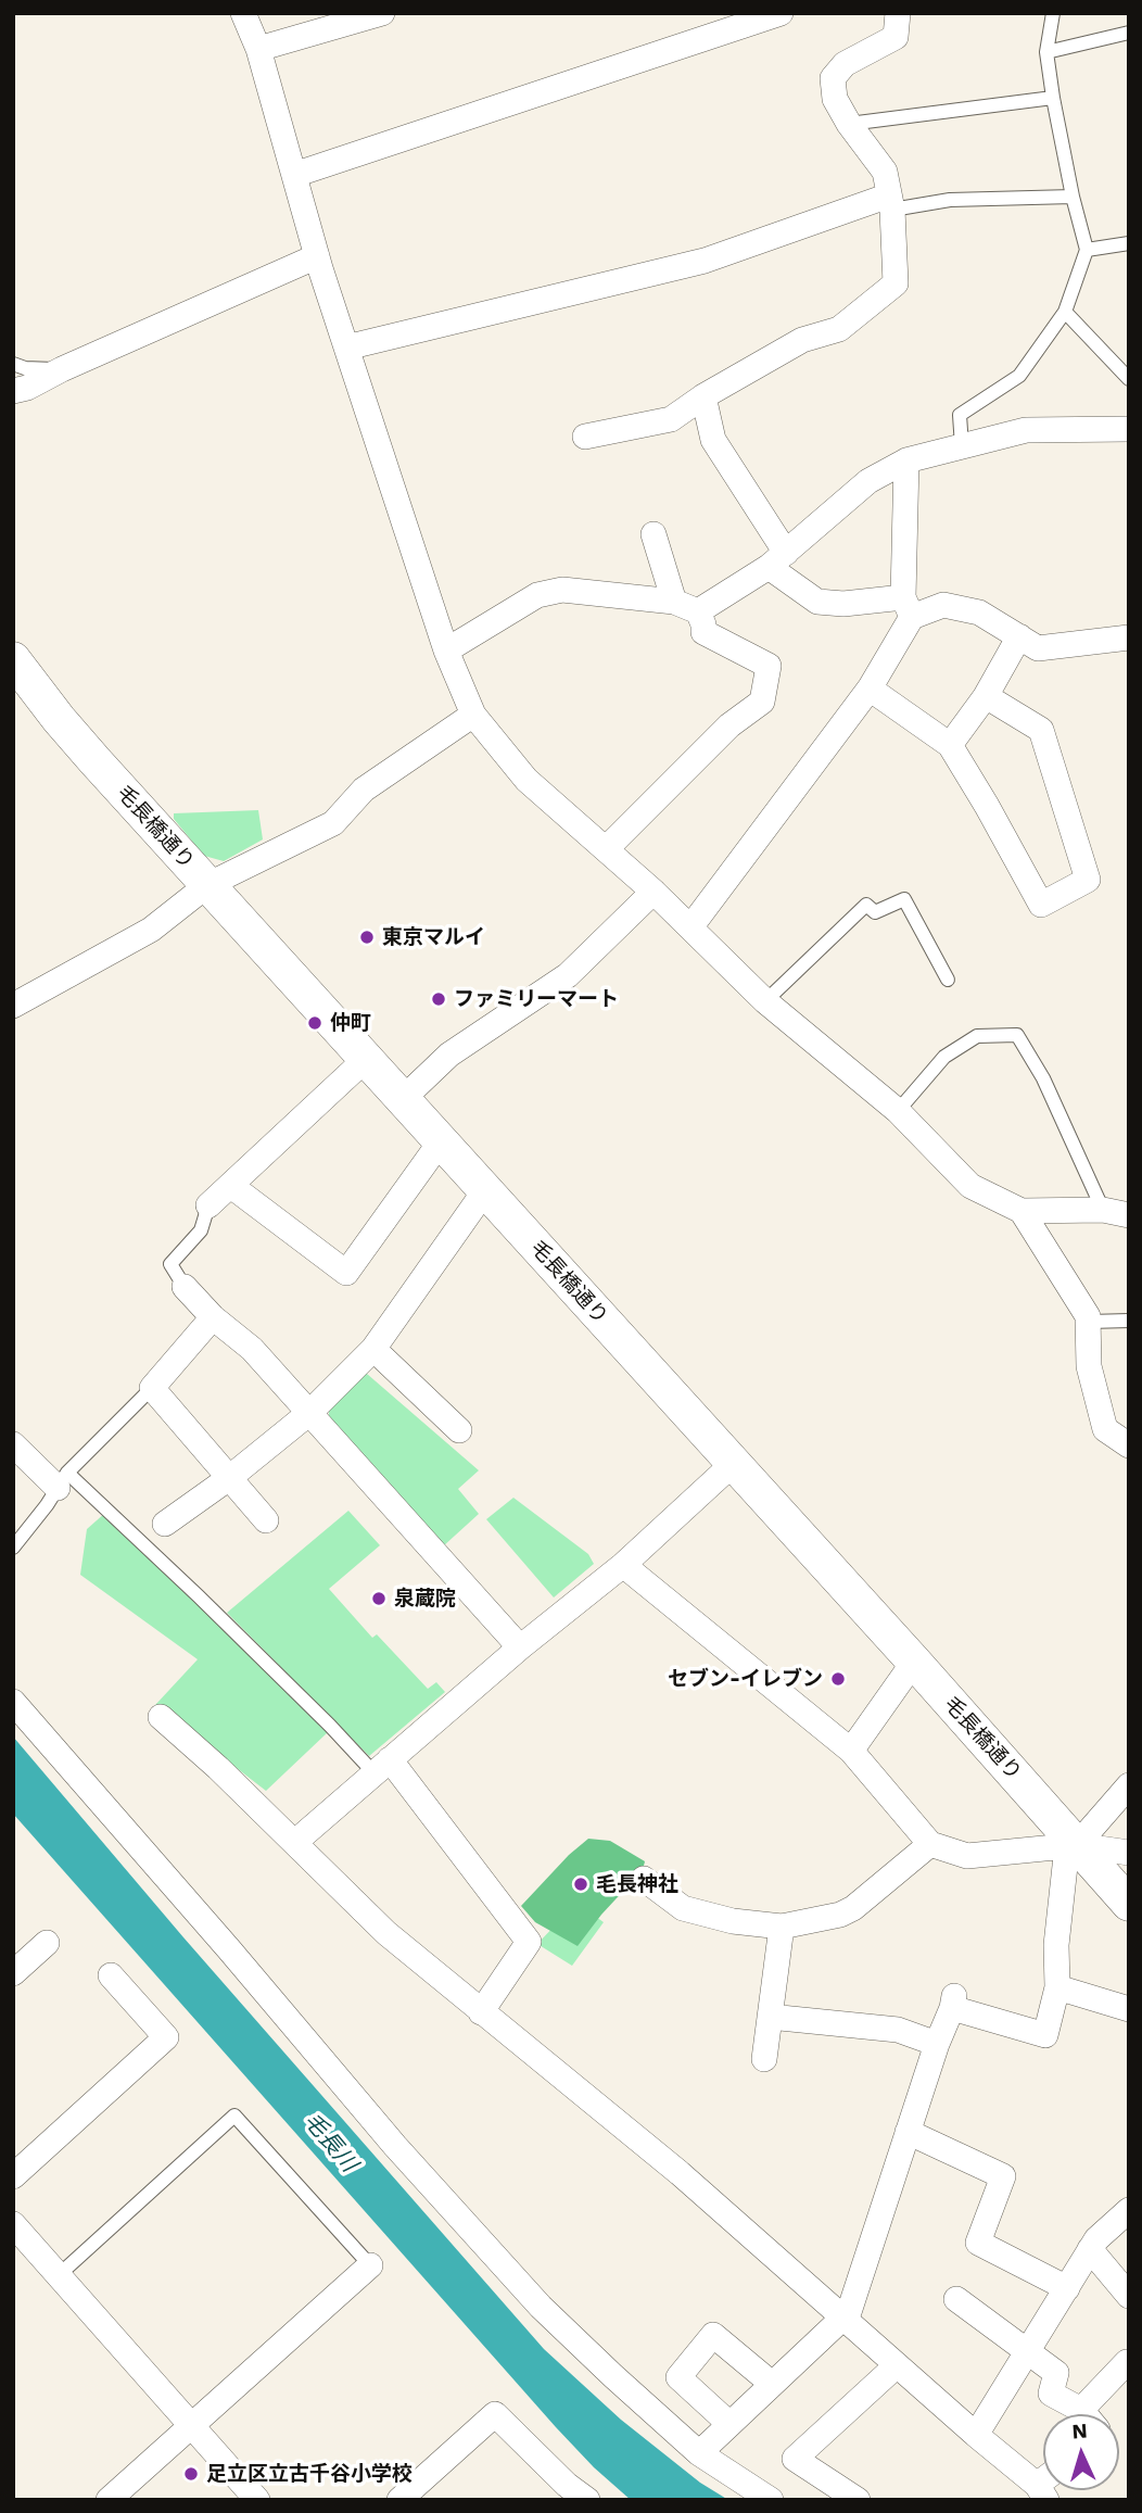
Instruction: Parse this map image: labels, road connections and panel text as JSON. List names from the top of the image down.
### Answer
{
  "streets": {
    "street": ["毛長橋通り"]
  },
  "water": ["毛長川"],
  "places": [
    "東京マルイ",
    "ファミリーマート",
    "仲町",
    "泉蔵院",
    "セブン-イレブン",
    "毛長神社",
    "足立区立古千谷小学校"
  ],
  "north": "top"
}
